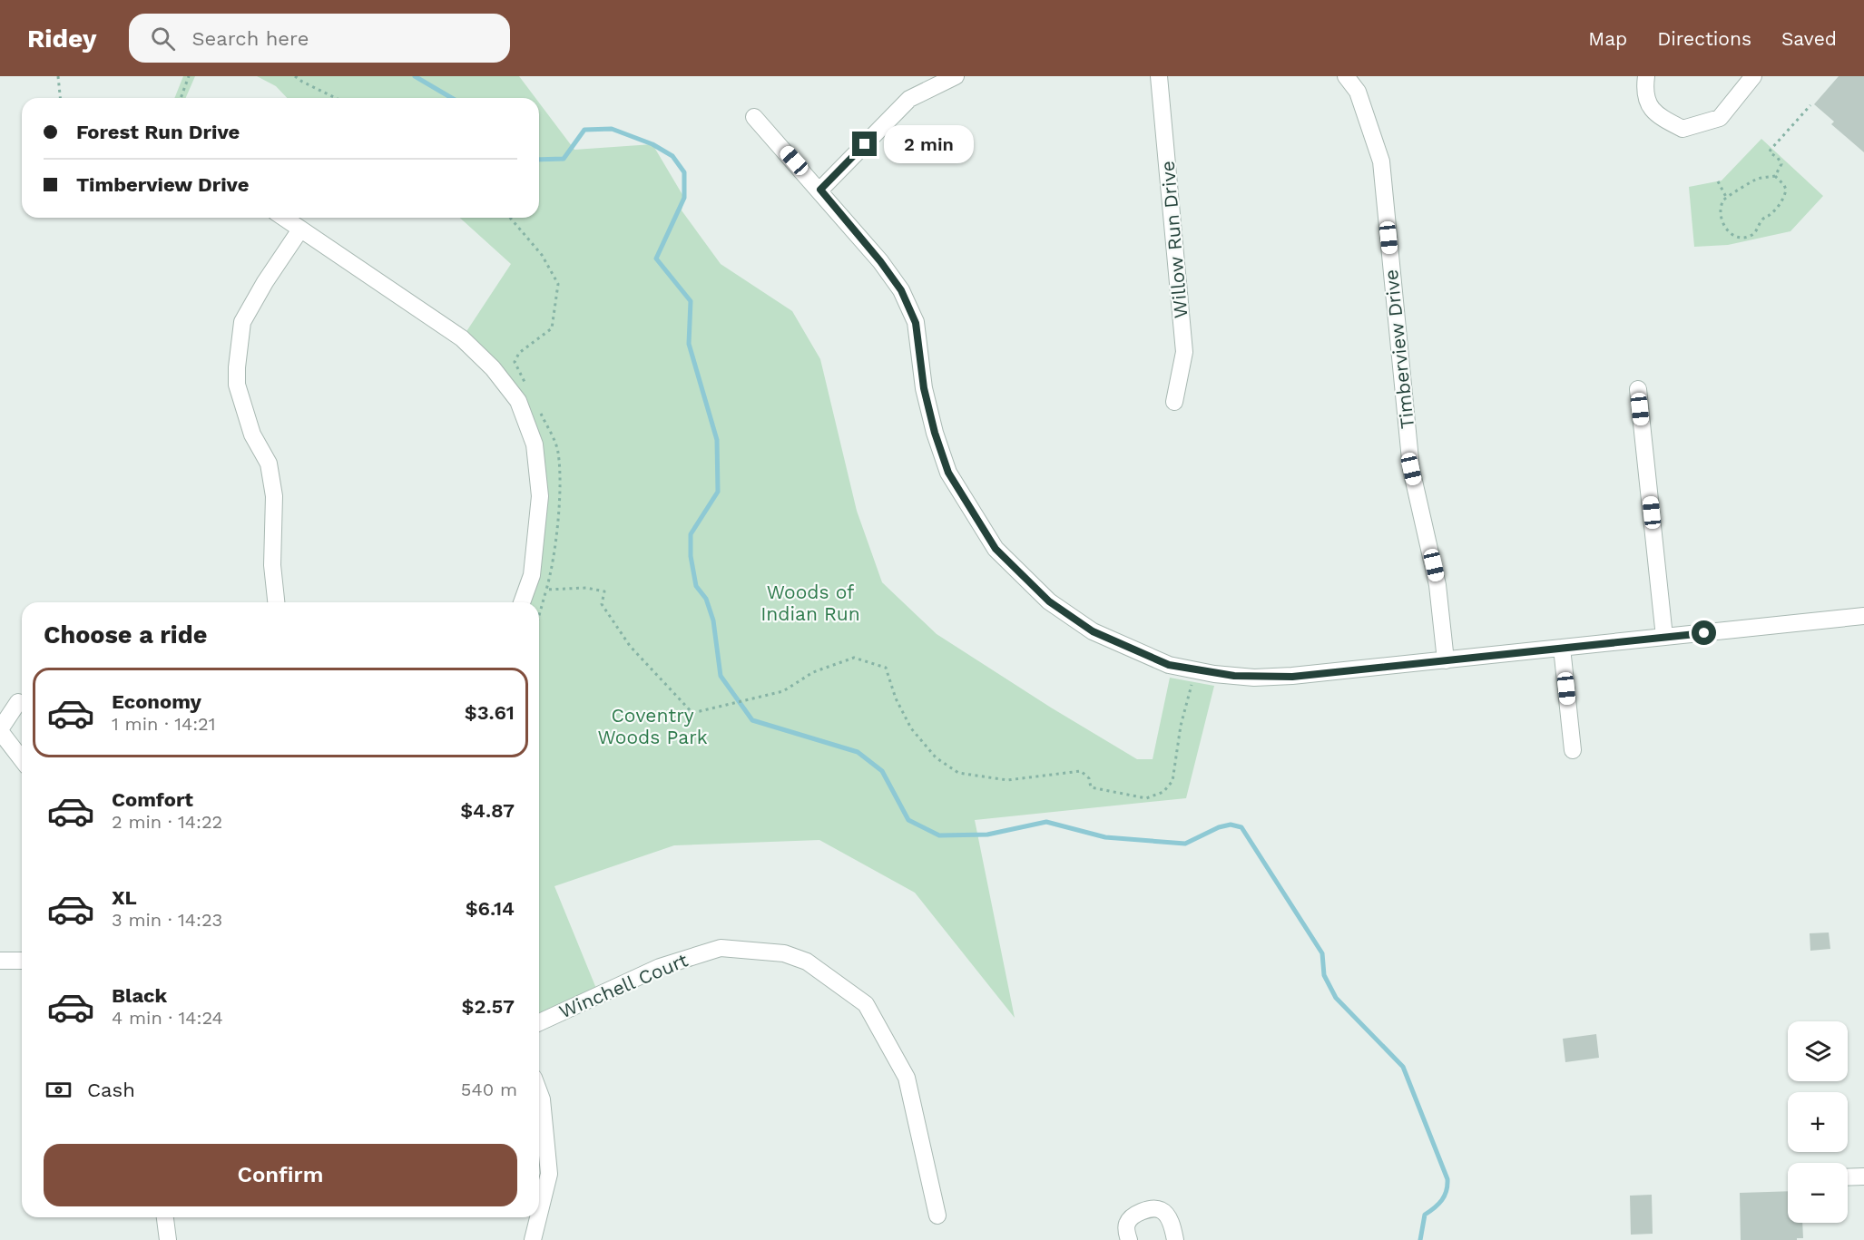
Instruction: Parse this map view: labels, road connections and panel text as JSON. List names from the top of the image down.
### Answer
{
  "streets": {
    "street": ["Willow Run Drive", "Timberview Drive", "Winchell Court"]
  },
  "parks": ["Woods of Indian Run", "Coventry Woods Park"],
  "page": {
    "header": "Ridey",
    "search": "Search here",
    "nav": ["Map", "Directions", "Saved"],
    "banner": ["Forest Run Drive", "Timberview Drive"],
    "bubble": "2 min",
    "heading": "Choose a ride",
    "list": [
      {
        "name": "Economy",
        "note": "1 min · 14:21",
        "value": "$3.61"
      },
      {
        "name": "Comfort",
        "note": "2 min · 14:22",
        "value": "$4.87"
      },
      {
        "name": "XL",
        "note": "3 min · 14:23",
        "value": "$6.14"
      },
      {
        "name": "Black",
        "note": "4 min · 14:24",
        "value": "$2.57"
      }
    ],
    "map_buttons": ["+", "−"],
    "pay": ["Cash", "540 m"],
    "buttons": "Confirm"
  }
}
